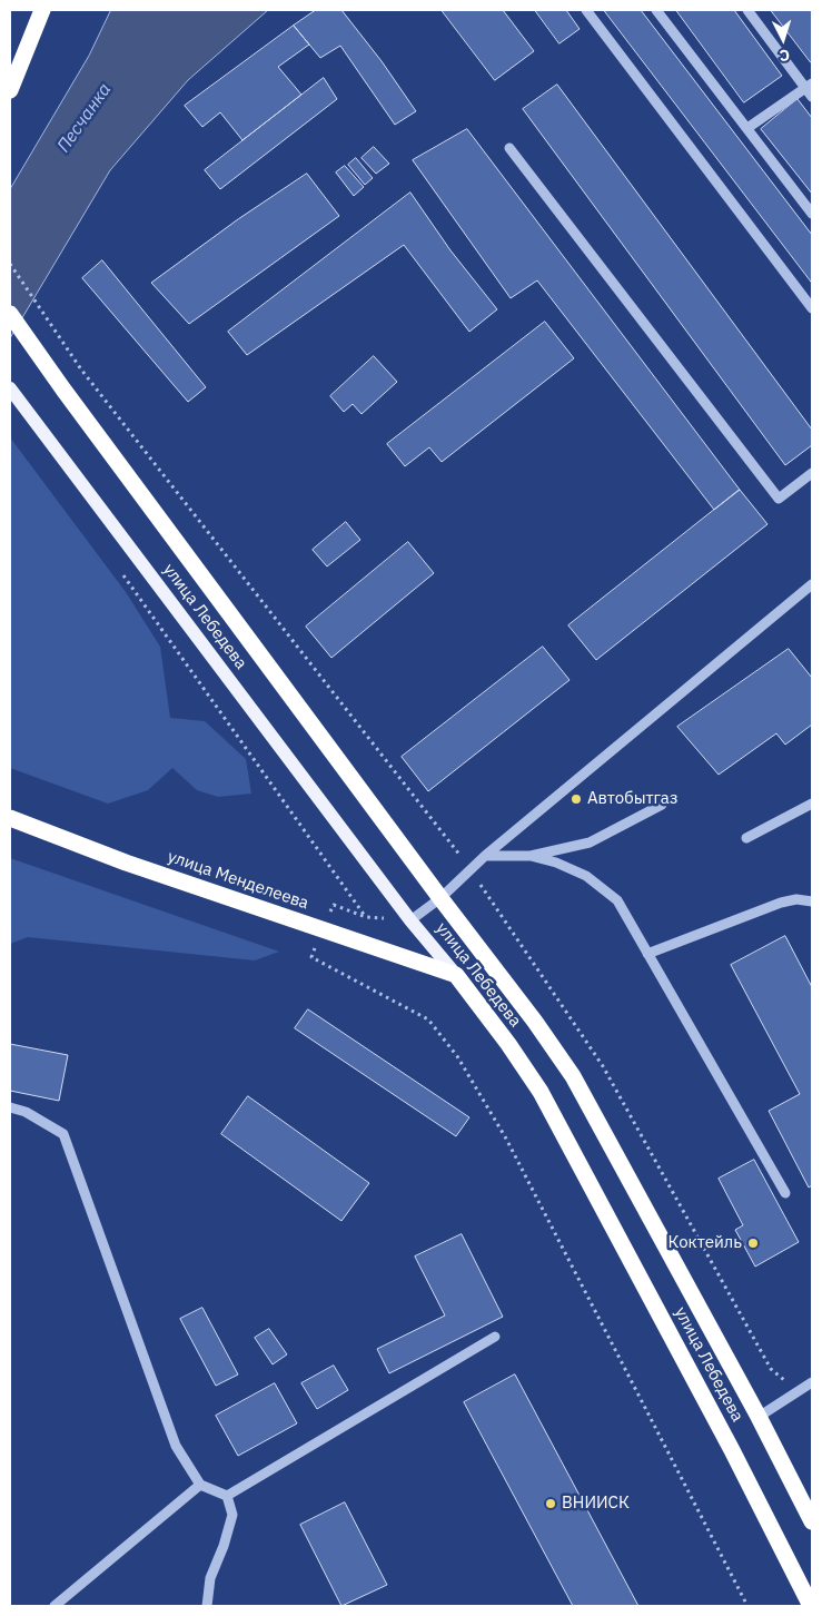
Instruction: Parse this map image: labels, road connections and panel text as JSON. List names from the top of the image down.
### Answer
{
  "streets": {
    "highway": ["улица Лебедева", "улица Менделеева"]
  },
  "crossings": [
    ["улица Лебедева", "улица Менделеева"]
  ],
  "water": ["Песчанка"],
  "places": ["Автобытгаз", "Коктейль", "ВНИИСК"],
  "north": "bottom"
}
